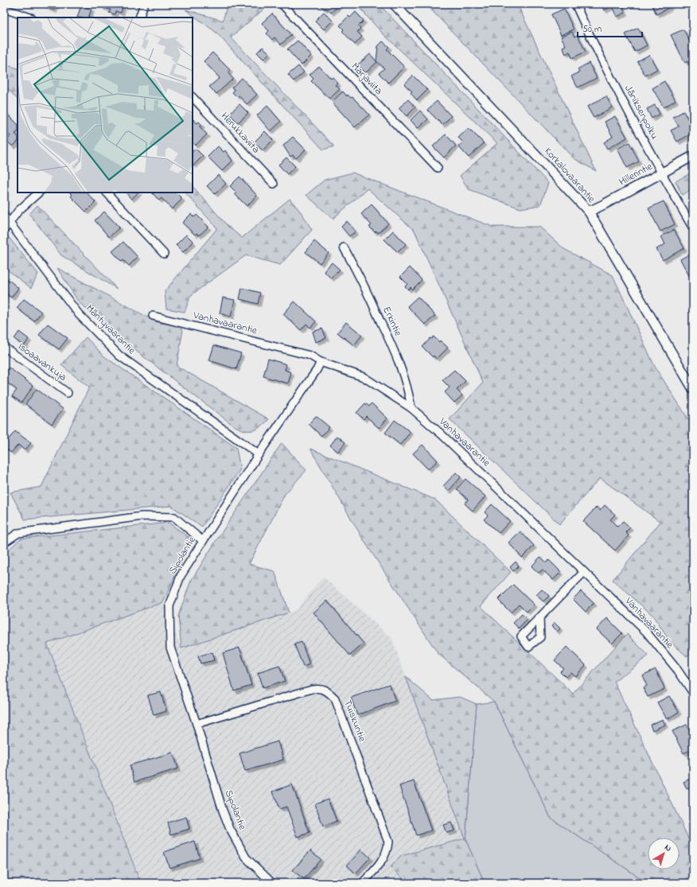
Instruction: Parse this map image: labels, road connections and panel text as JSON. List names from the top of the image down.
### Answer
{
  "streets": {
    "street": [
      "Marjaviita",
      "Jäniksenpolku",
      "Herukkaviita",
      "Hillerintie",
      "Korkalovaarantie",
      "Erkintie",
      "Vanhavaarantie",
      "Mäntyvaarantie",
      "Isoaavankuja",
      "Sipolantie",
      "Tuiskuntie"
    ]
  },
  "crossings": [
    ["Jäniksenpolku", "Hillerintie"],
    ["Hillerintie", "Korkalovaarantie"],
    ["Erkintie", "Vanhavaarantie"],
    ["Vanhavaarantie", "Sipolantie"],
    ["Mäntyvaarantie", "Sipolantie"],
    ["Sipolantie", "Tuiskuntie"]
  ],
  "scale_bar": "50 m",
  "north": "top right"
}
